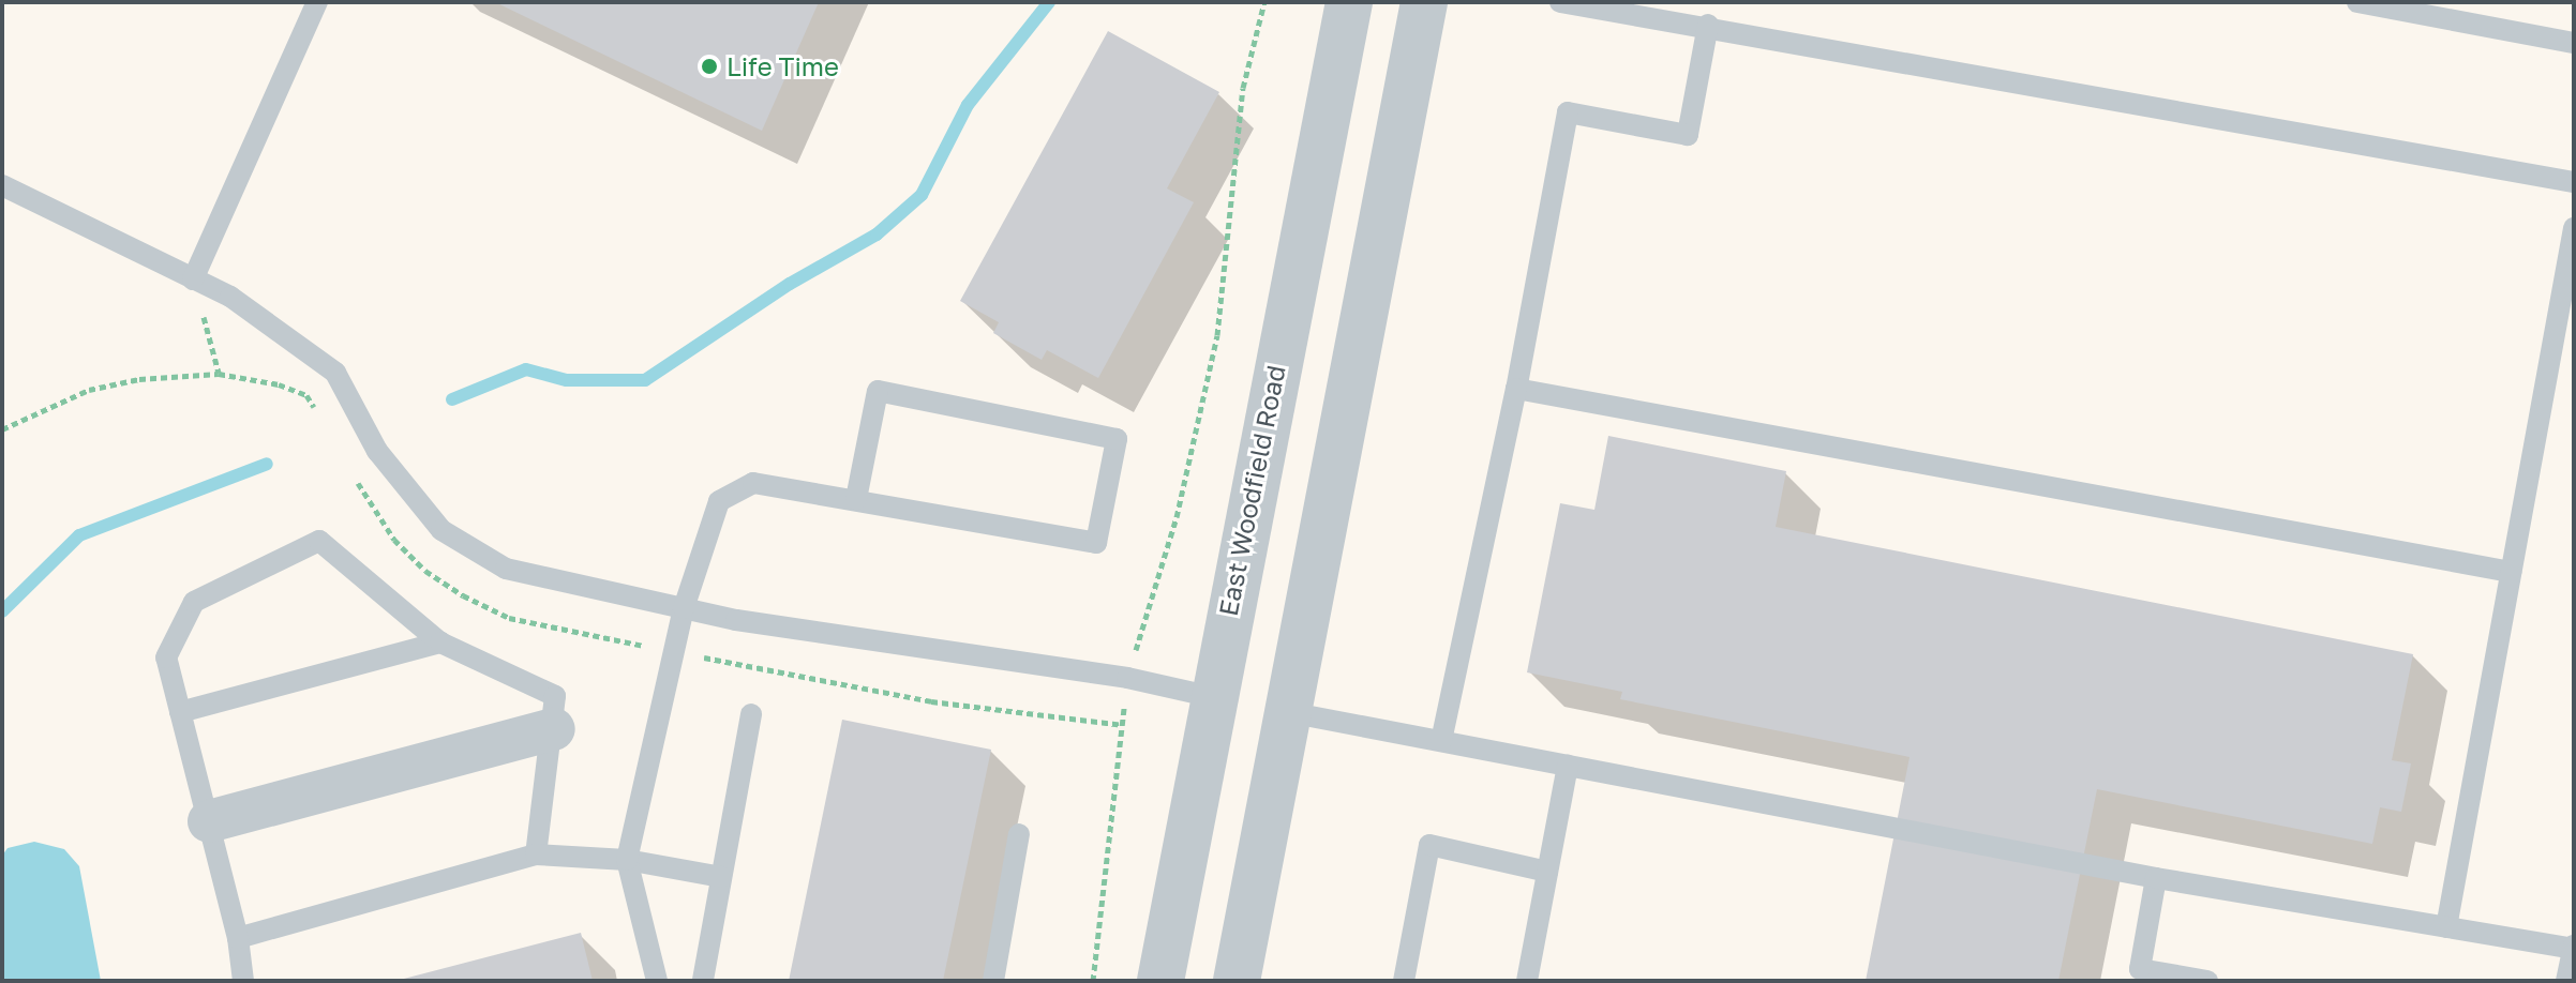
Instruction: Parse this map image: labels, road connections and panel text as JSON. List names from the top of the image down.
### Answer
{
  "streets": {
    "street": ["East Woodfield Road"]
  },
  "places": ["Life Time"]
}
